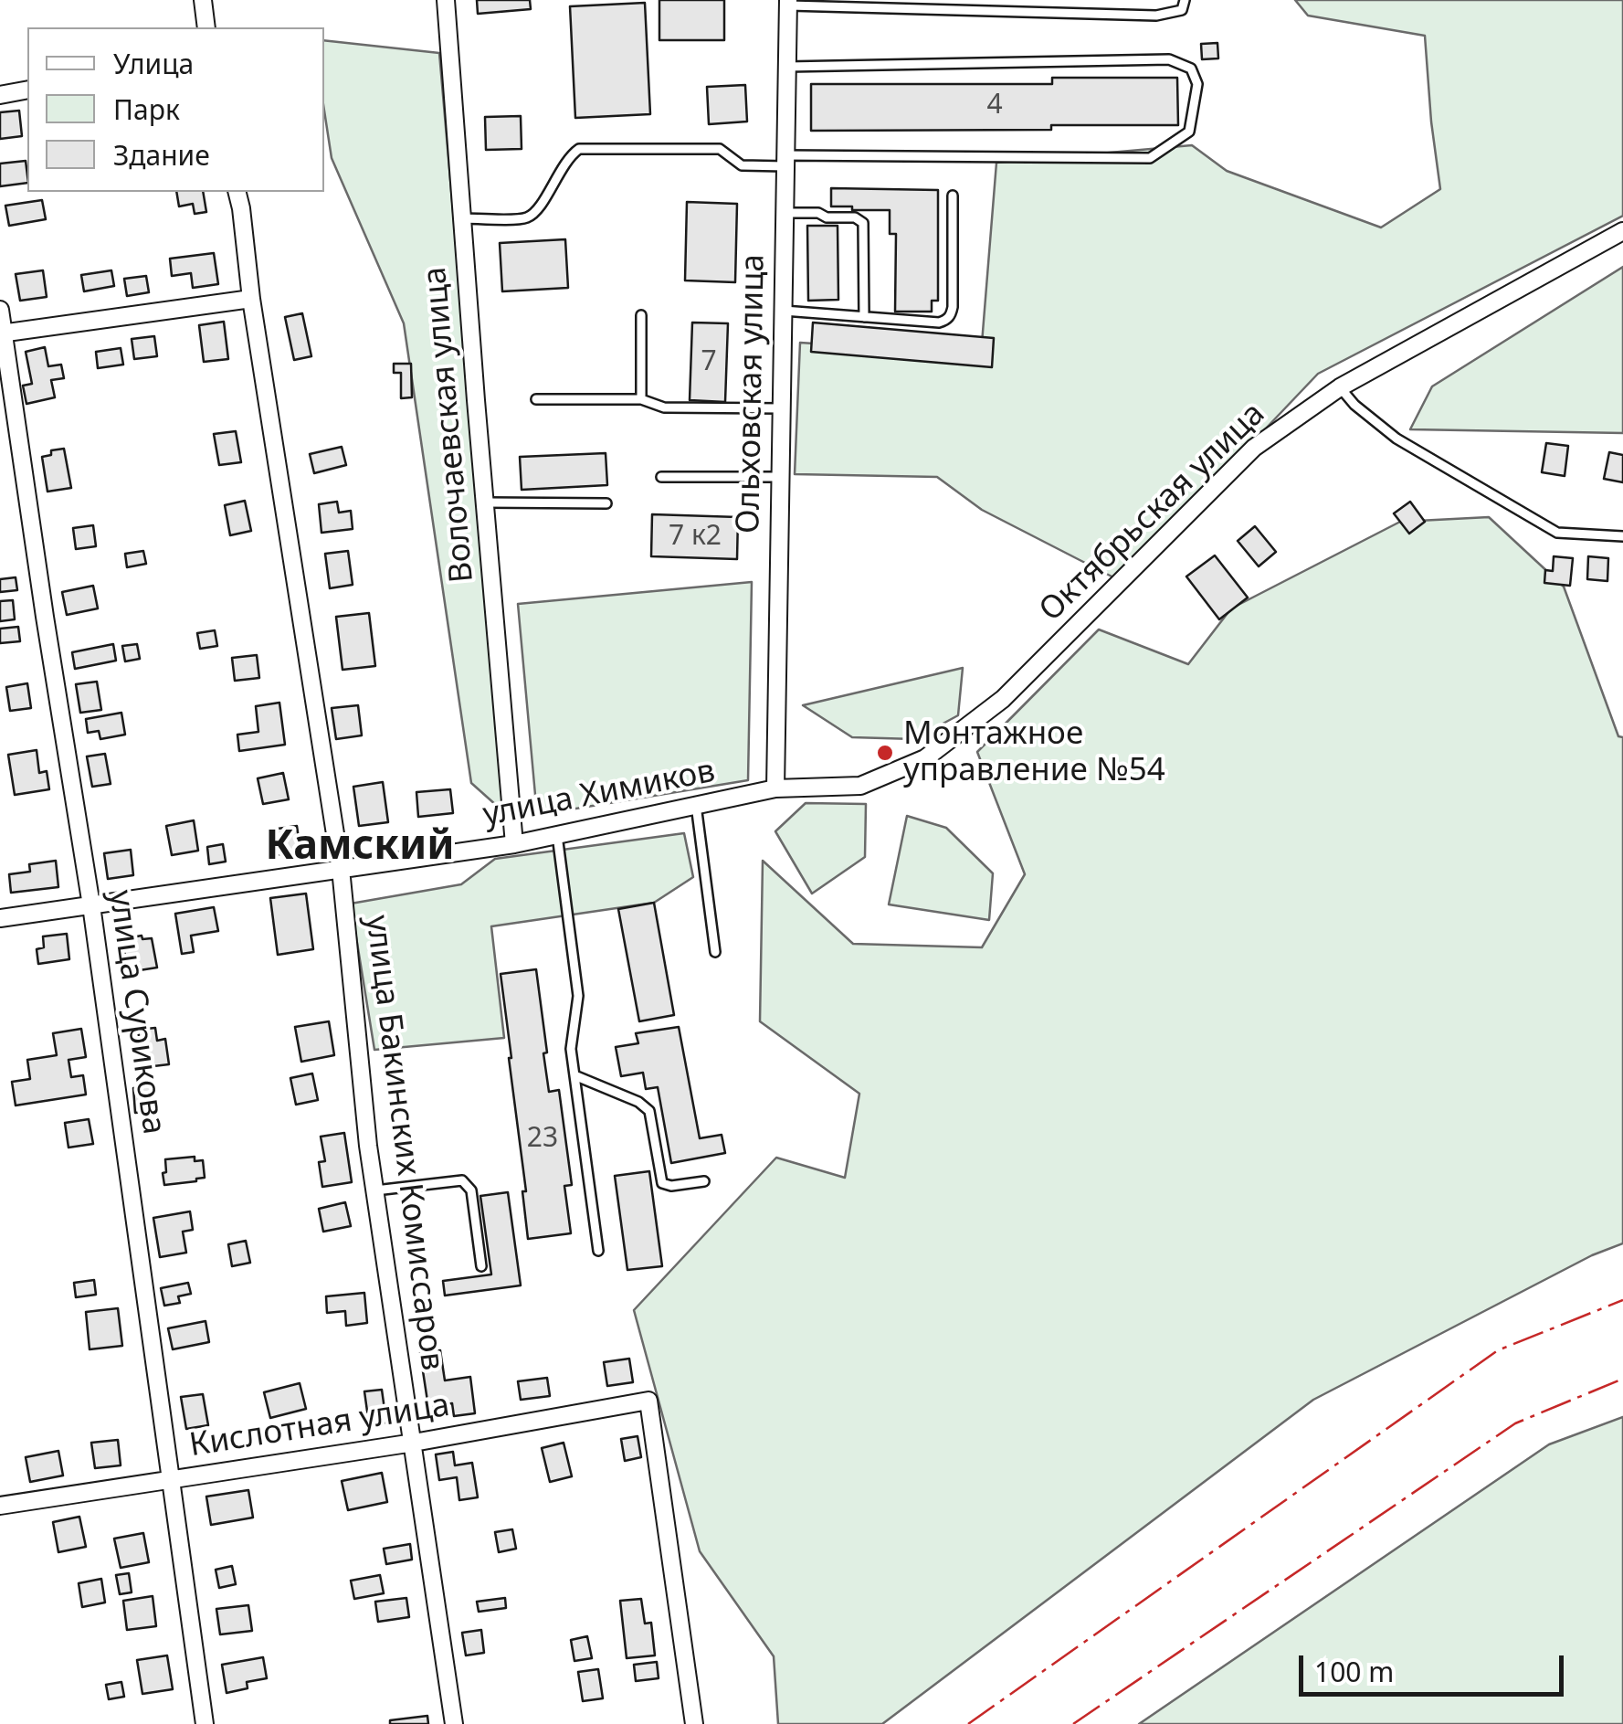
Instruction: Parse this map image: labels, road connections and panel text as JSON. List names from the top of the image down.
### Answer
{
  "streets": {
    "street": [
      "Ольховская улица",
      "Волочаевская улица",
      "Октябрьская улица",
      "улица Химиков",
      "улица Сурикова",
      "улица Бакинских Комиссаров",
      "Кислотная улица"
    ]
  },
  "crossings": [
    ["Ольховская улица", "Октябрьская улица"],
    ["Ольховская улица", "улица Химиков"],
    ["Волочаевская улица", "улица Химиков"],
    ["Октябрьская улица", "улица Химиков"],
    ["улица Химиков", "улица Сурикова"],
    ["улица Химиков", "улица Бакинских Комиссаров"],
    ["улица Сурикова", "Кислотная улица"],
    ["улица Бакинских Комиссаров", "Кислотная улица"]
  ],
  "districts": ["Камский"],
  "places": ["Монтажное управление №54"],
  "house_numbers": [
    "4",
    "7",
    "7 к2",
    "23"
  ],
  "legend": ["Улица", "Парк", "Здание"],
  "scale_bar": "100 m"
}
